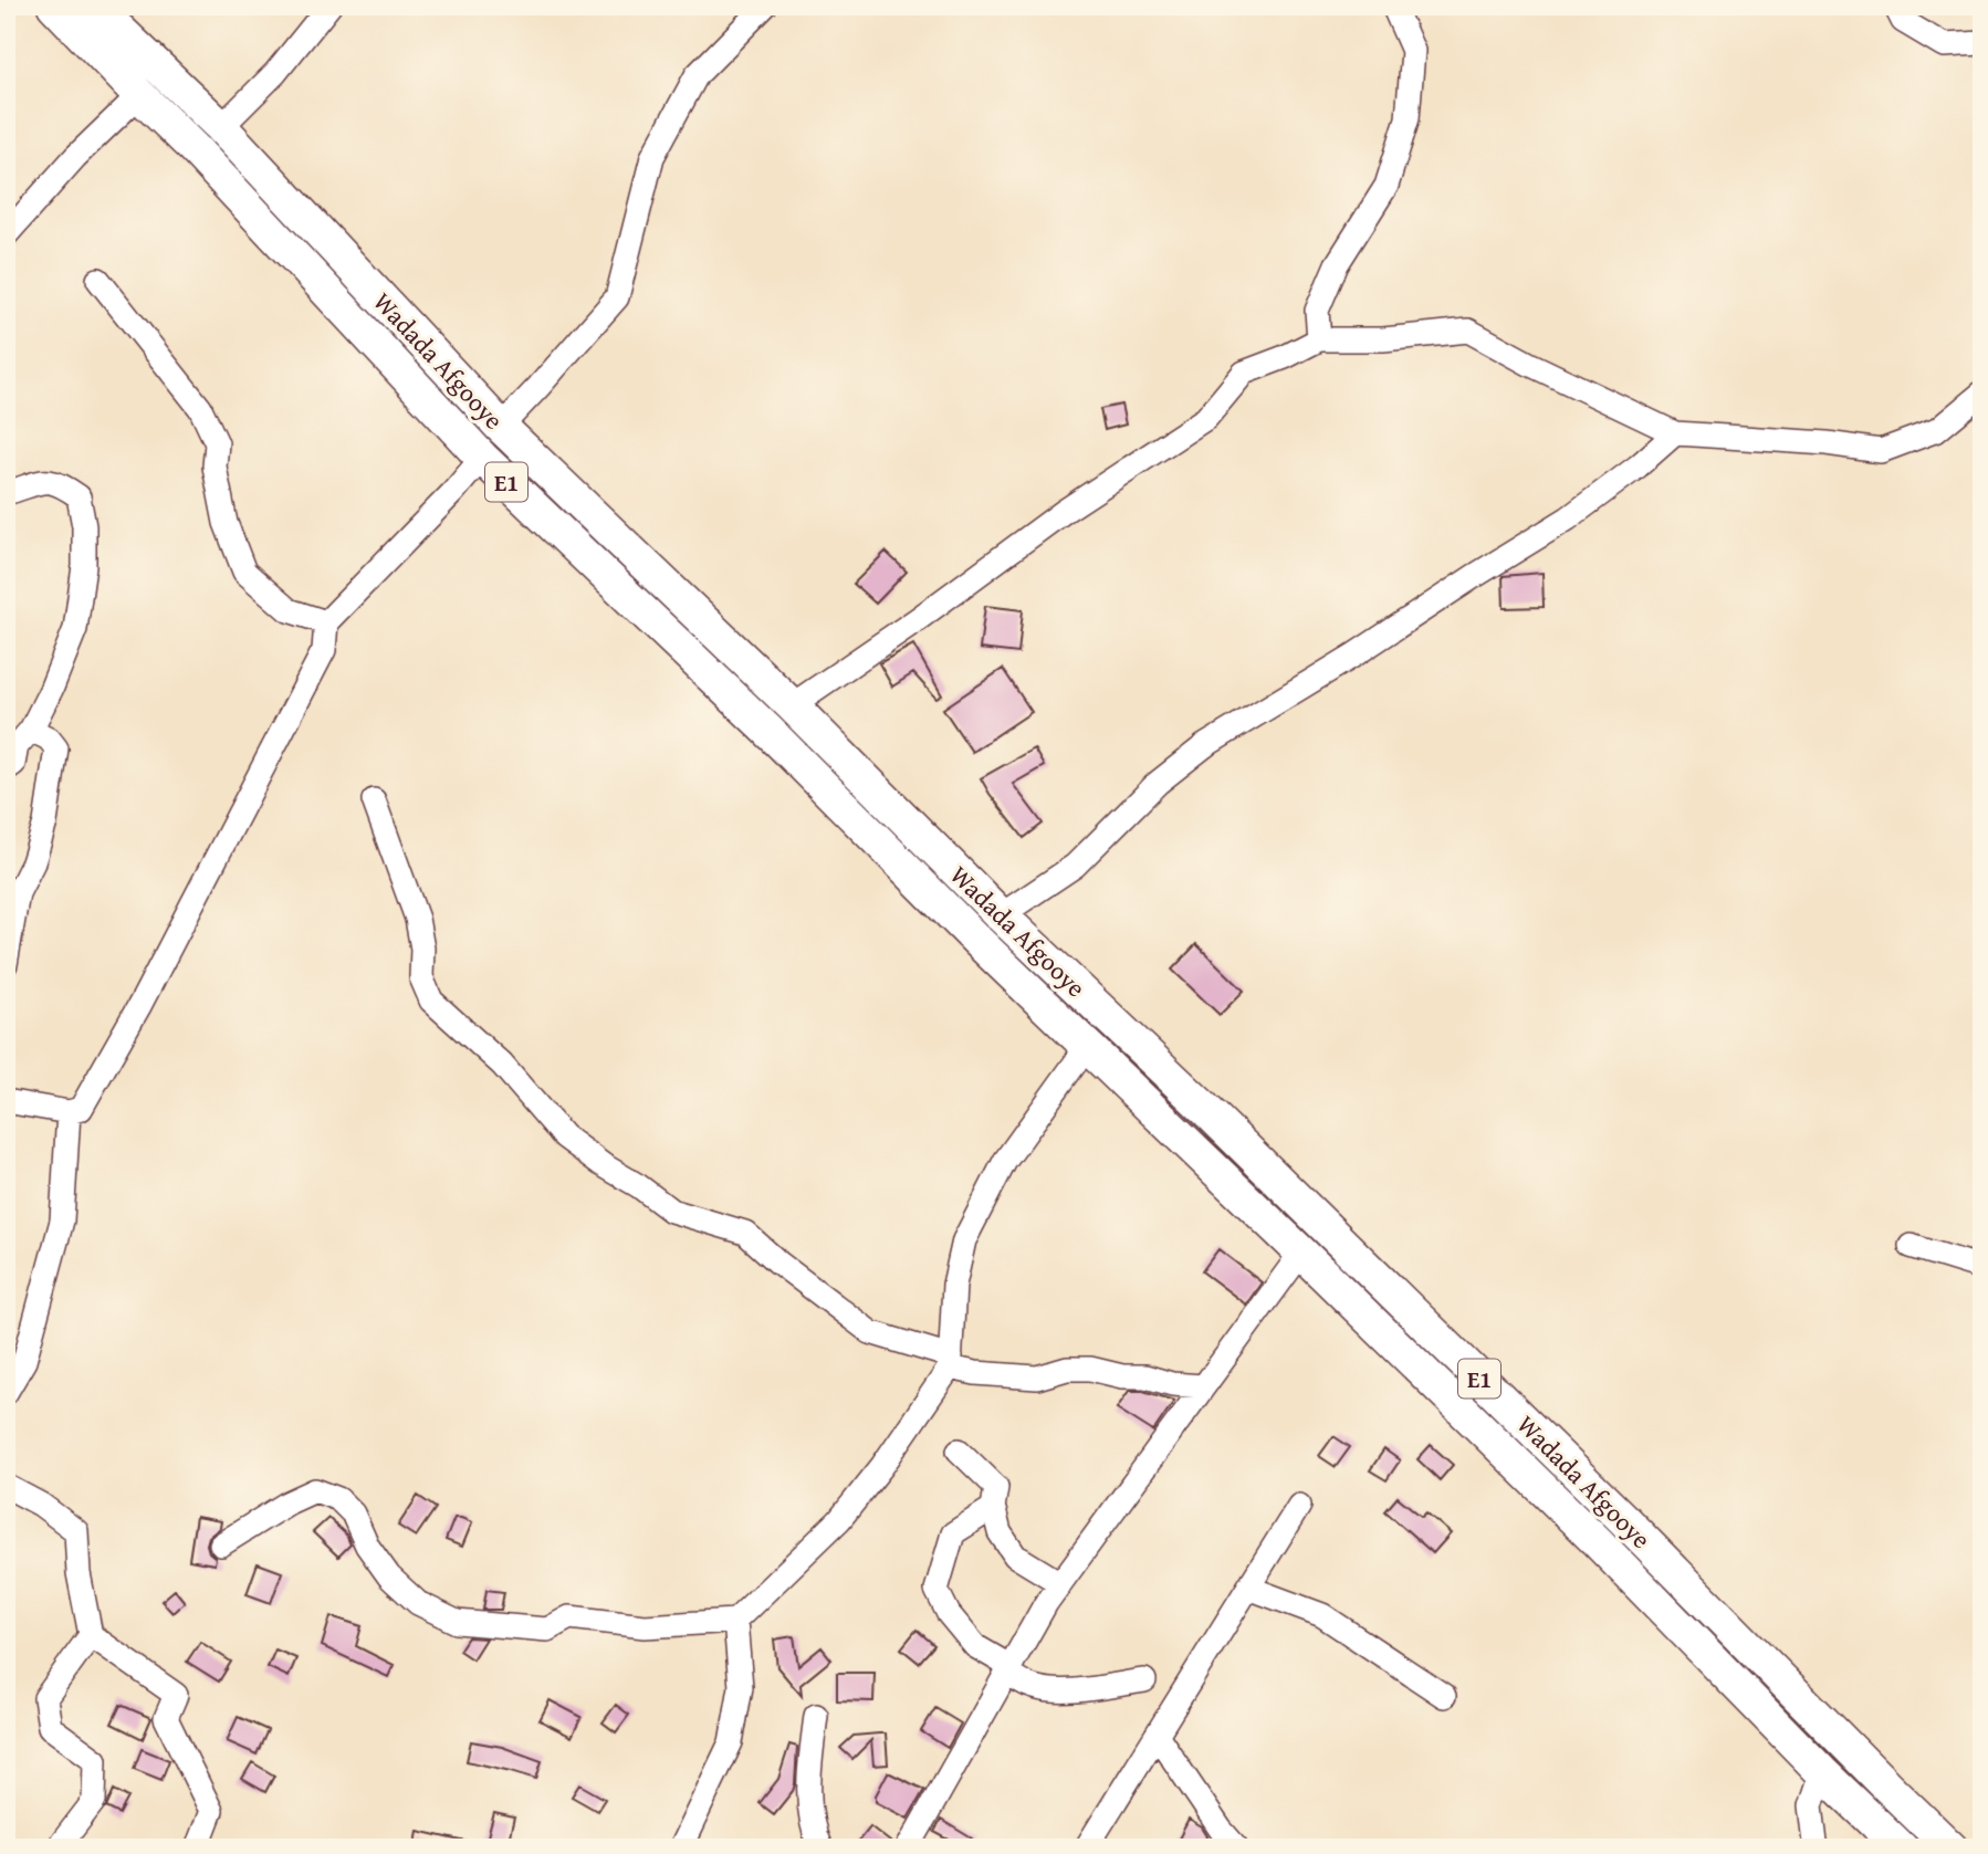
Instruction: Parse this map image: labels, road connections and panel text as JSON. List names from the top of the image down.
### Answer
{
  "streets": {
    "highway": ["Wadada Afgooye", "E1"]
  }
}
